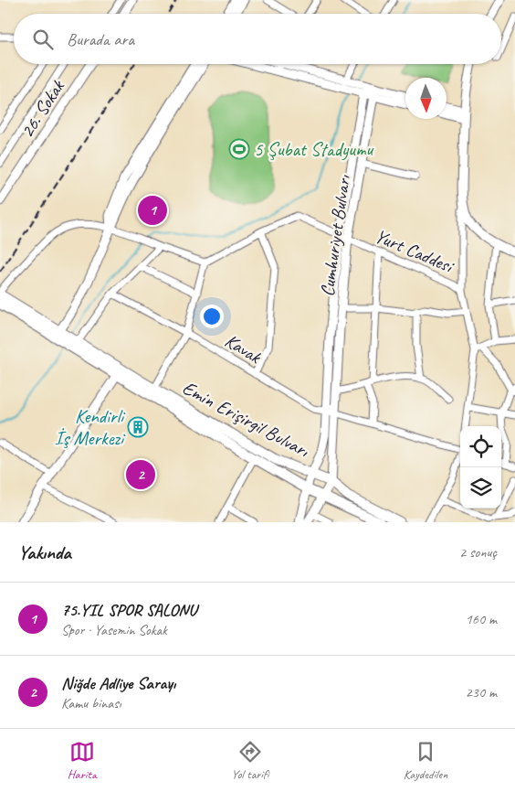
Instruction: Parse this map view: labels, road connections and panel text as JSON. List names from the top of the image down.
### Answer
{
  "streets": {
    "main road": ["26. Sokak", "Cumhuriyet Bulvarı", "Emin Erişirgil Bulvarı"],
    "street": ["Yurt Caddesi", "Kavak"]
  },
  "crossings": [
    ["Cumhuriyet Bulvarı", "Yurt Caddesi"],
    ["Cumhuriyet Bulvarı", "Kavak"],
    ["Cumhuriyet Bulvarı", "Emin Erişirgil Bulvarı"]
  ],
  "places": {
    "sports": ["5 Şubat Stadyumu"],
    "building": ["Kendirli İş Merkezi"]
  },
  "north": "bottom",
  "page": {
    "search": "Burada ara",
    "pins": ["1", "2"],
    "heading": ["Yakında", "2 sonuç"],
    "list": [
      {
        "mark": "1",
        "name": "75.YIL SPOR SALONU",
        "note": "Spor · Yasemin Sokak",
        "value": "160 m"
      },
      {
        "mark": "2",
        "name": "Niğde Adliye Sarayı",
        "note": "Kamu binası",
        "value": "230 m"
      }
    ],
    "nav": ["Harita", "Yol tarifi", "Kaydedilen"]
  }
}
